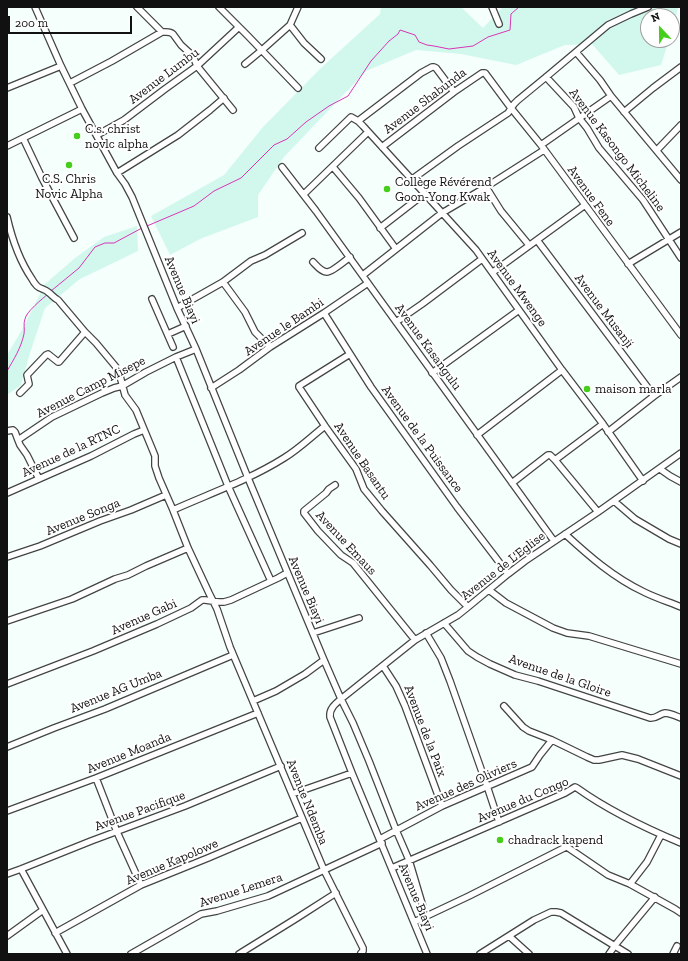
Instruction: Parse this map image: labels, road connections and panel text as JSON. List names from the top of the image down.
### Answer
{
  "streets": {
    "street": [
      "Avenue Lumbu",
      "Avenue Shabunda",
      "Avenue Kasongo Micheline",
      "Avenue Fene",
      "Avenue Mwenge",
      "Avenue Biayi",
      "Avenue Musanji",
      "Avenue le Bambi",
      "Avenue Kasangulu",
      "Avenue Camp Misepe",
      "Avenue de la Puissance",
      "Avenue de la RTNC",
      "Avenue Basantu",
      "Avenue Songa",
      "Avenue Emaus",
      "Avenue de L'Eglise",
      "Avenue Gabi",
      "Avenue de la Gloire",
      "Avenue AG Umba",
      "Avenue de la Paix",
      "Avenue Moanda",
      "Avenue des Oliviers",
      "Avenue du Congo",
      "Avenue Ndemba",
      "Avenue Pacifique",
      "Avenue Kapolowe",
      "Avenue Lemera"
    ]
  },
  "crossings": [
    ["Avenue Lumbu", "Avenue Biayi"],
    ["Avenue Shabunda", "Avenue Fene"],
    ["Avenue Shabunda", "Avenue Mwenge"],
    ["Avenue Mwenge", "Avenue de L'Eglise"],
    ["Avenue Biayi", "Avenue le Bambi"],
    ["Avenue Biayi", "Avenue Camp Misepe"],
    ["Avenue Biayi", "Avenue de L'Eglise"],
    ["Avenue Biayi", "Avenue Gabi"],
    ["Avenue Biayi", "Avenue des Oliviers"],
    ["Avenue Biayi", "Avenue du Congo"],
    ["Avenue Biayi", "Avenue Lemera"],
    ["Avenue le Bambi", "Avenue Kasangulu"],
    ["Avenue le Bambi", "Avenue de la Puissance"],
    ["Avenue Kasangulu", "Avenue de L'Eglise"],
    ["Avenue Camp Misepe", "Avenue Ndemba"],
    ["Avenue de la Puissance", "Avenue Basantu"],
    ["Avenue de la Puissance", "Avenue de L'Eglise"],
    ["Avenue de la RTNC", "Avenue Ndemba"],
    ["Avenue Basantu", "Avenue de L'Eglise"],
    ["Avenue Songa", "Avenue Ndemba"],
    ["Avenue Emaus", "Avenue de L'Eglise"],
    ["Avenue de L'Eglise", "Avenue de la Gloire"],
    ["Avenue de L'Eglise", "Avenue de la Paix"],
    ["Avenue Gabi", "Avenue Ndemba"],
    ["Avenue AG Umba", "Avenue Ndemba"],
    ["Avenue de la Paix", "Avenue des Oliviers"],
    ["Avenue Moanda", "Avenue Ndemba"],
    ["Avenue des Oliviers", "Avenue Lemera"],
    ["Avenue Ndemba", "Avenue Pacifique"],
    ["Avenue Ndemba", "Avenue Kapolowe"],
    ["Avenue Ndemba", "Avenue Lemera"]
  ],
  "places": [
    "C.s. christ novlc alpha",
    "C.S. Chris Novic Alpha",
    "Collège Révérend Goon-Yong Kwak",
    "maison marla",
    "chadrack kapend"
  ],
  "scale_bar": "200 m",
  "north": "top"
}
